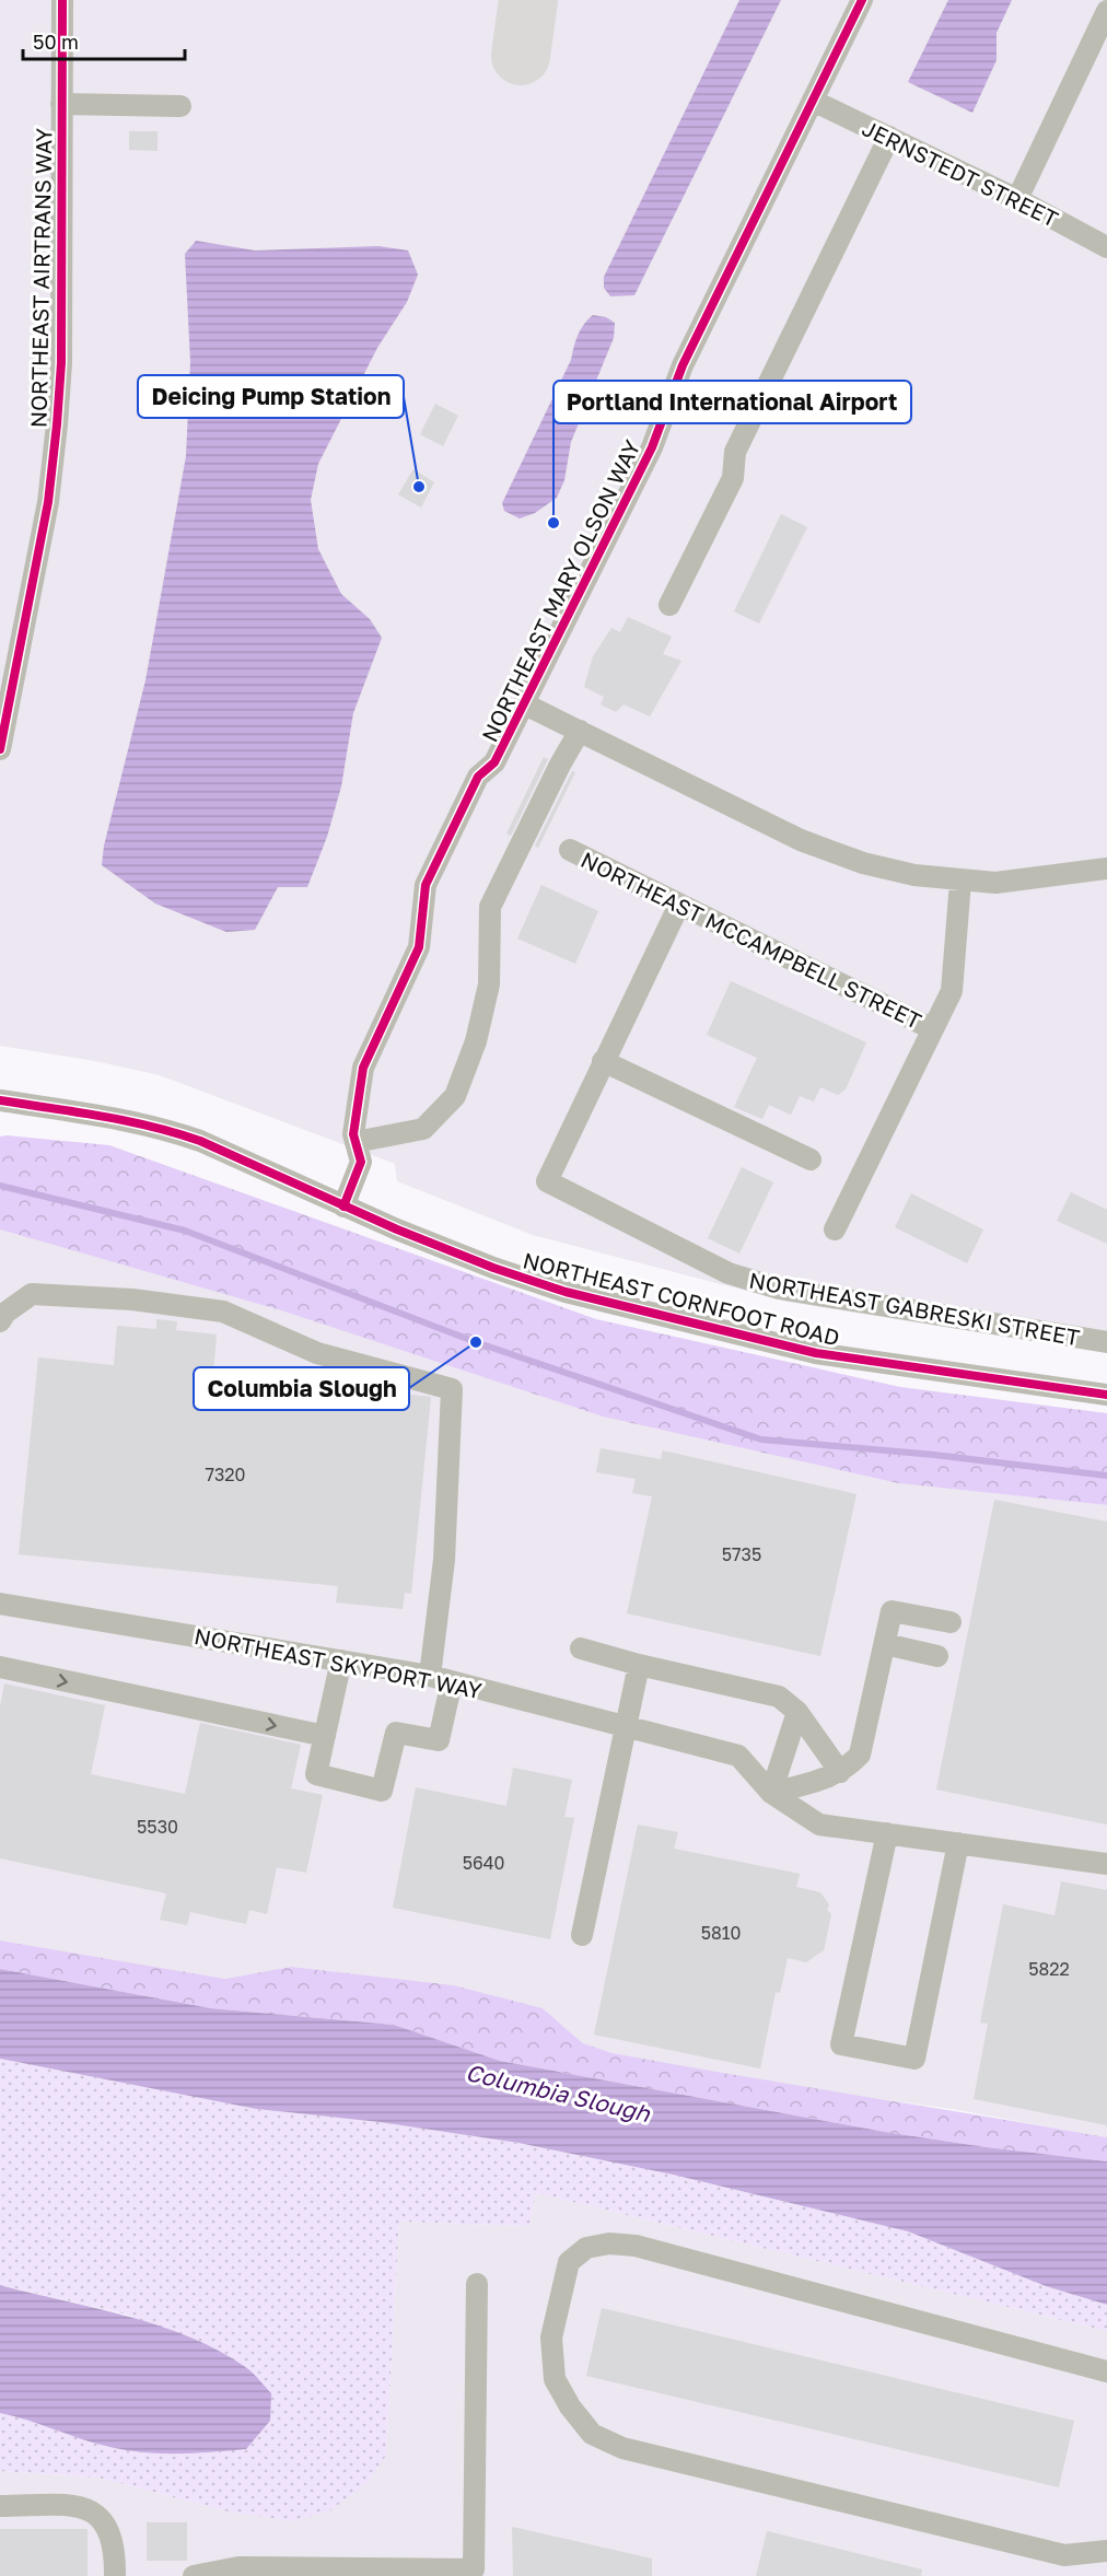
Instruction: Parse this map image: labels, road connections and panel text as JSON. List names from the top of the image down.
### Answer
{
  "streets": {
    "street": [
      "JERNSTEDT STREET",
      "NORTHEAST AIRTRANS WAY",
      "NORTHEAST MARY OLSON WAY",
      "NORTHEAST MCCAMPBELL STREET",
      "NORTHEAST CORNFOOT ROAD",
      "NORTHEAST GABRESKI STREET",
      "NORTHEAST SKYPORT WAY"
    ]
  },
  "crossings": [
    ["JERNSTEDT STREET", "NORTHEAST MARY OLSON WAY"],
    ["NORTHEAST MARY OLSON WAY", "NORTHEAST CORNFOOT ROAD"]
  ],
  "water": ["Columbia Slough"],
  "places": ["Deicing Pump Station", "Portland International Airport", "Columbia Slough"],
  "house_numbers": [
    "7320",
    "5735",
    "5530",
    "5640",
    "5810",
    "5822"
  ],
  "scale_bar": "50 m"
}
